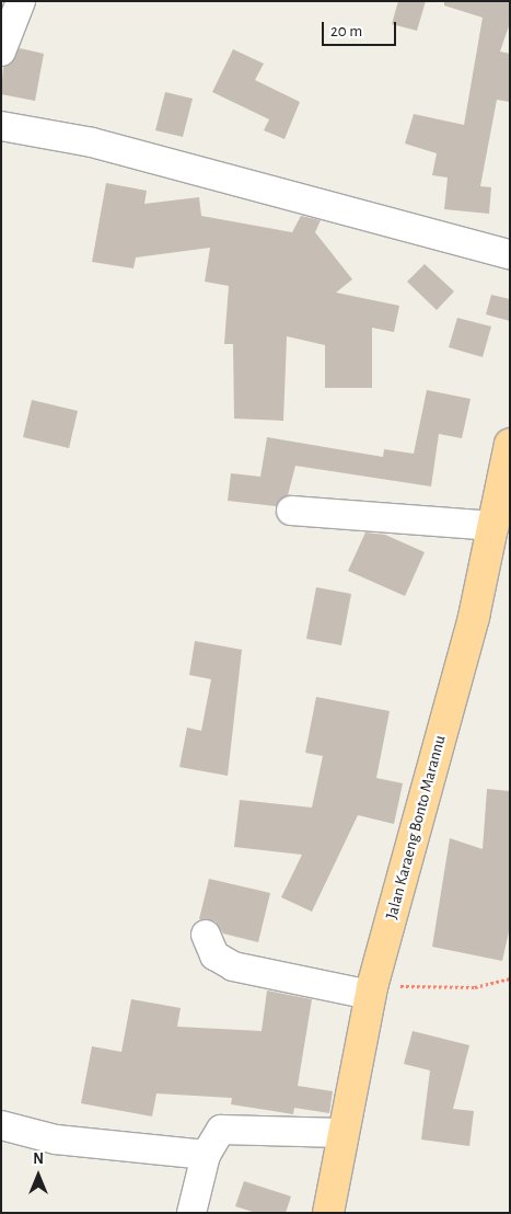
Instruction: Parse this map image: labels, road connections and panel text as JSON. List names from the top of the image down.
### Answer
{
  "streets": {
    "main road": ["Jalan Karaeng Bonto Marannu"]
  },
  "scale_bar": "20 m",
  "north": "top"
}
